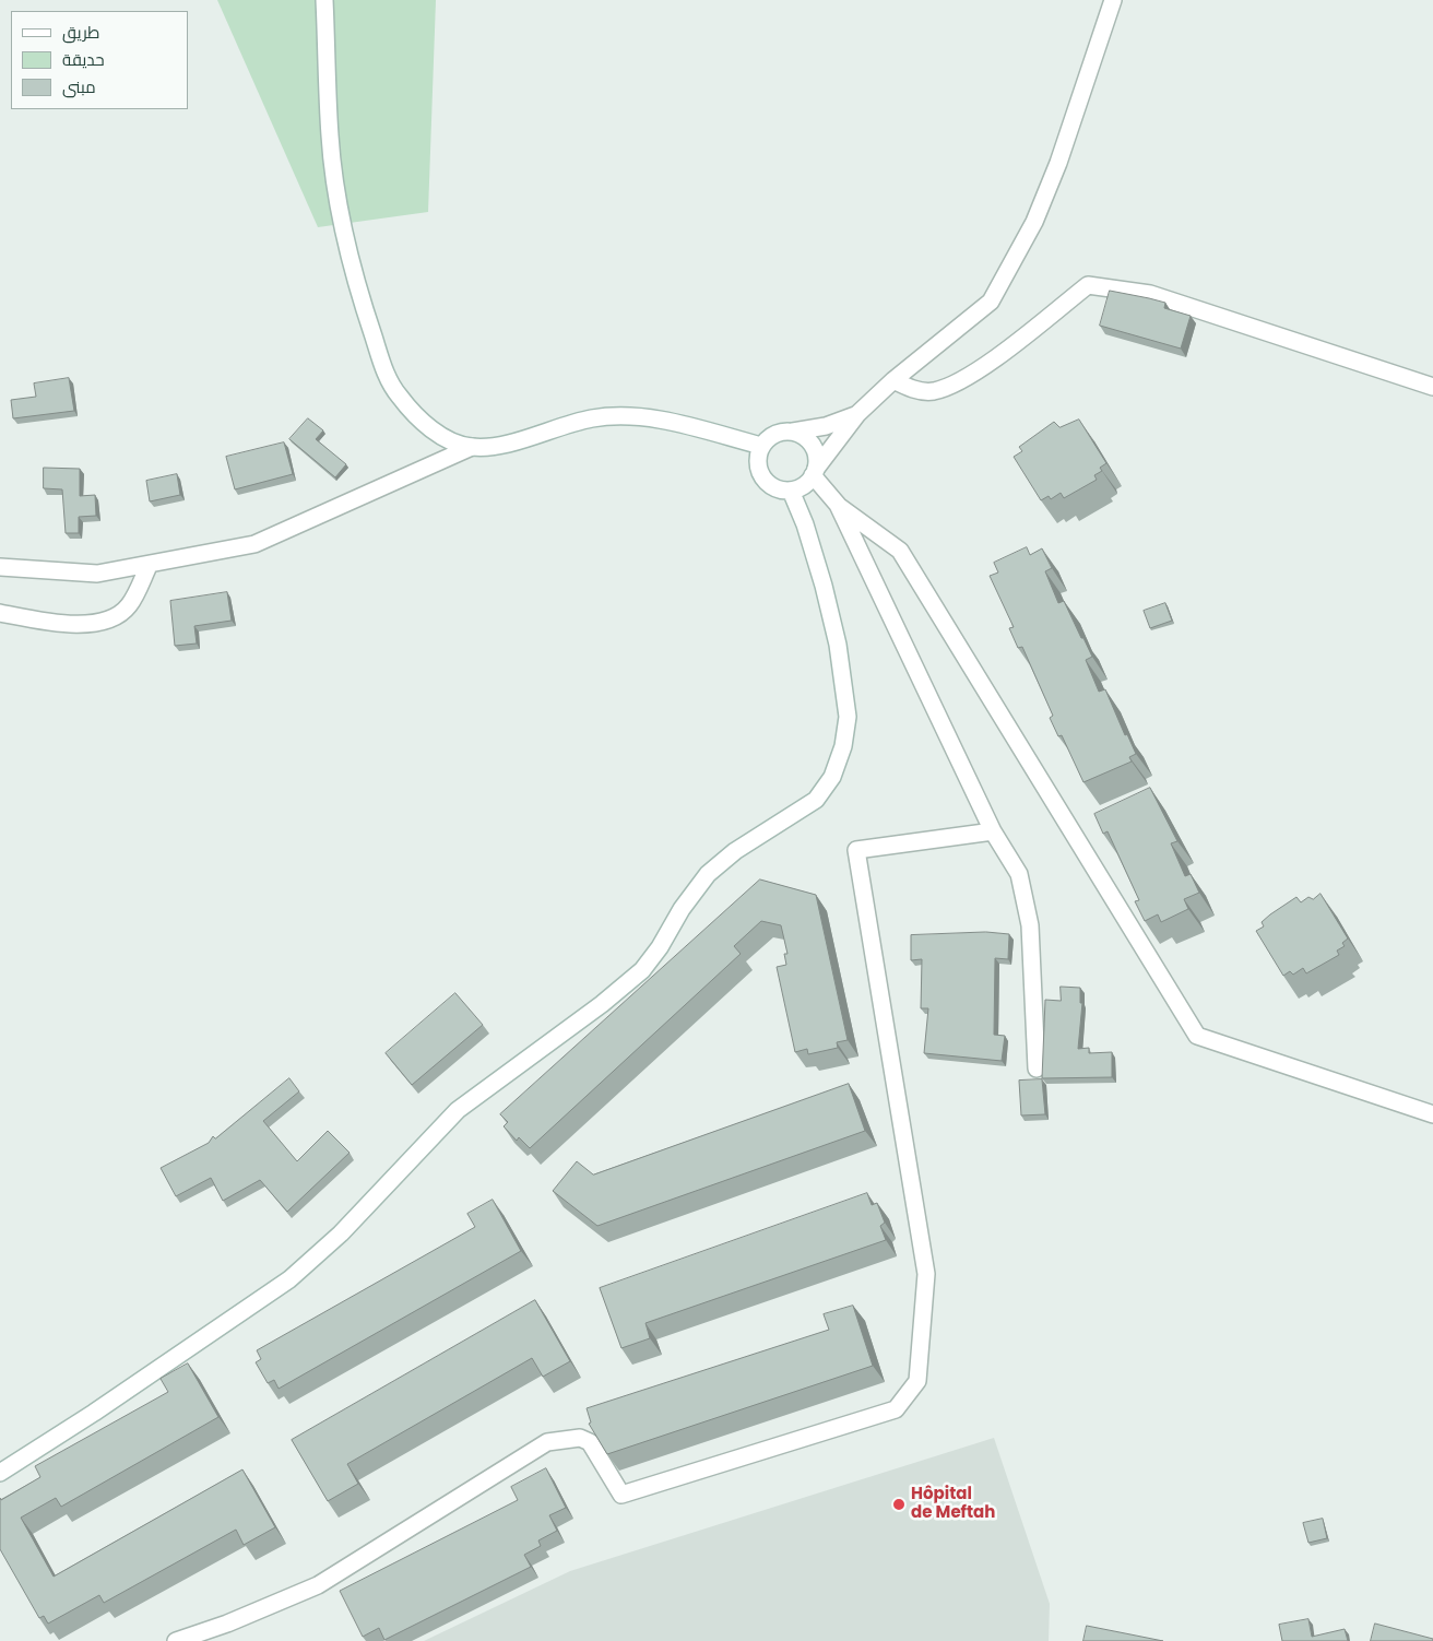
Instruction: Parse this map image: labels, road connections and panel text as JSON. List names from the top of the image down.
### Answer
{
  "places": ["Hôpital de Meftah"],
  "legend": ["طريق", "حديقة", "مبنى"]
}
